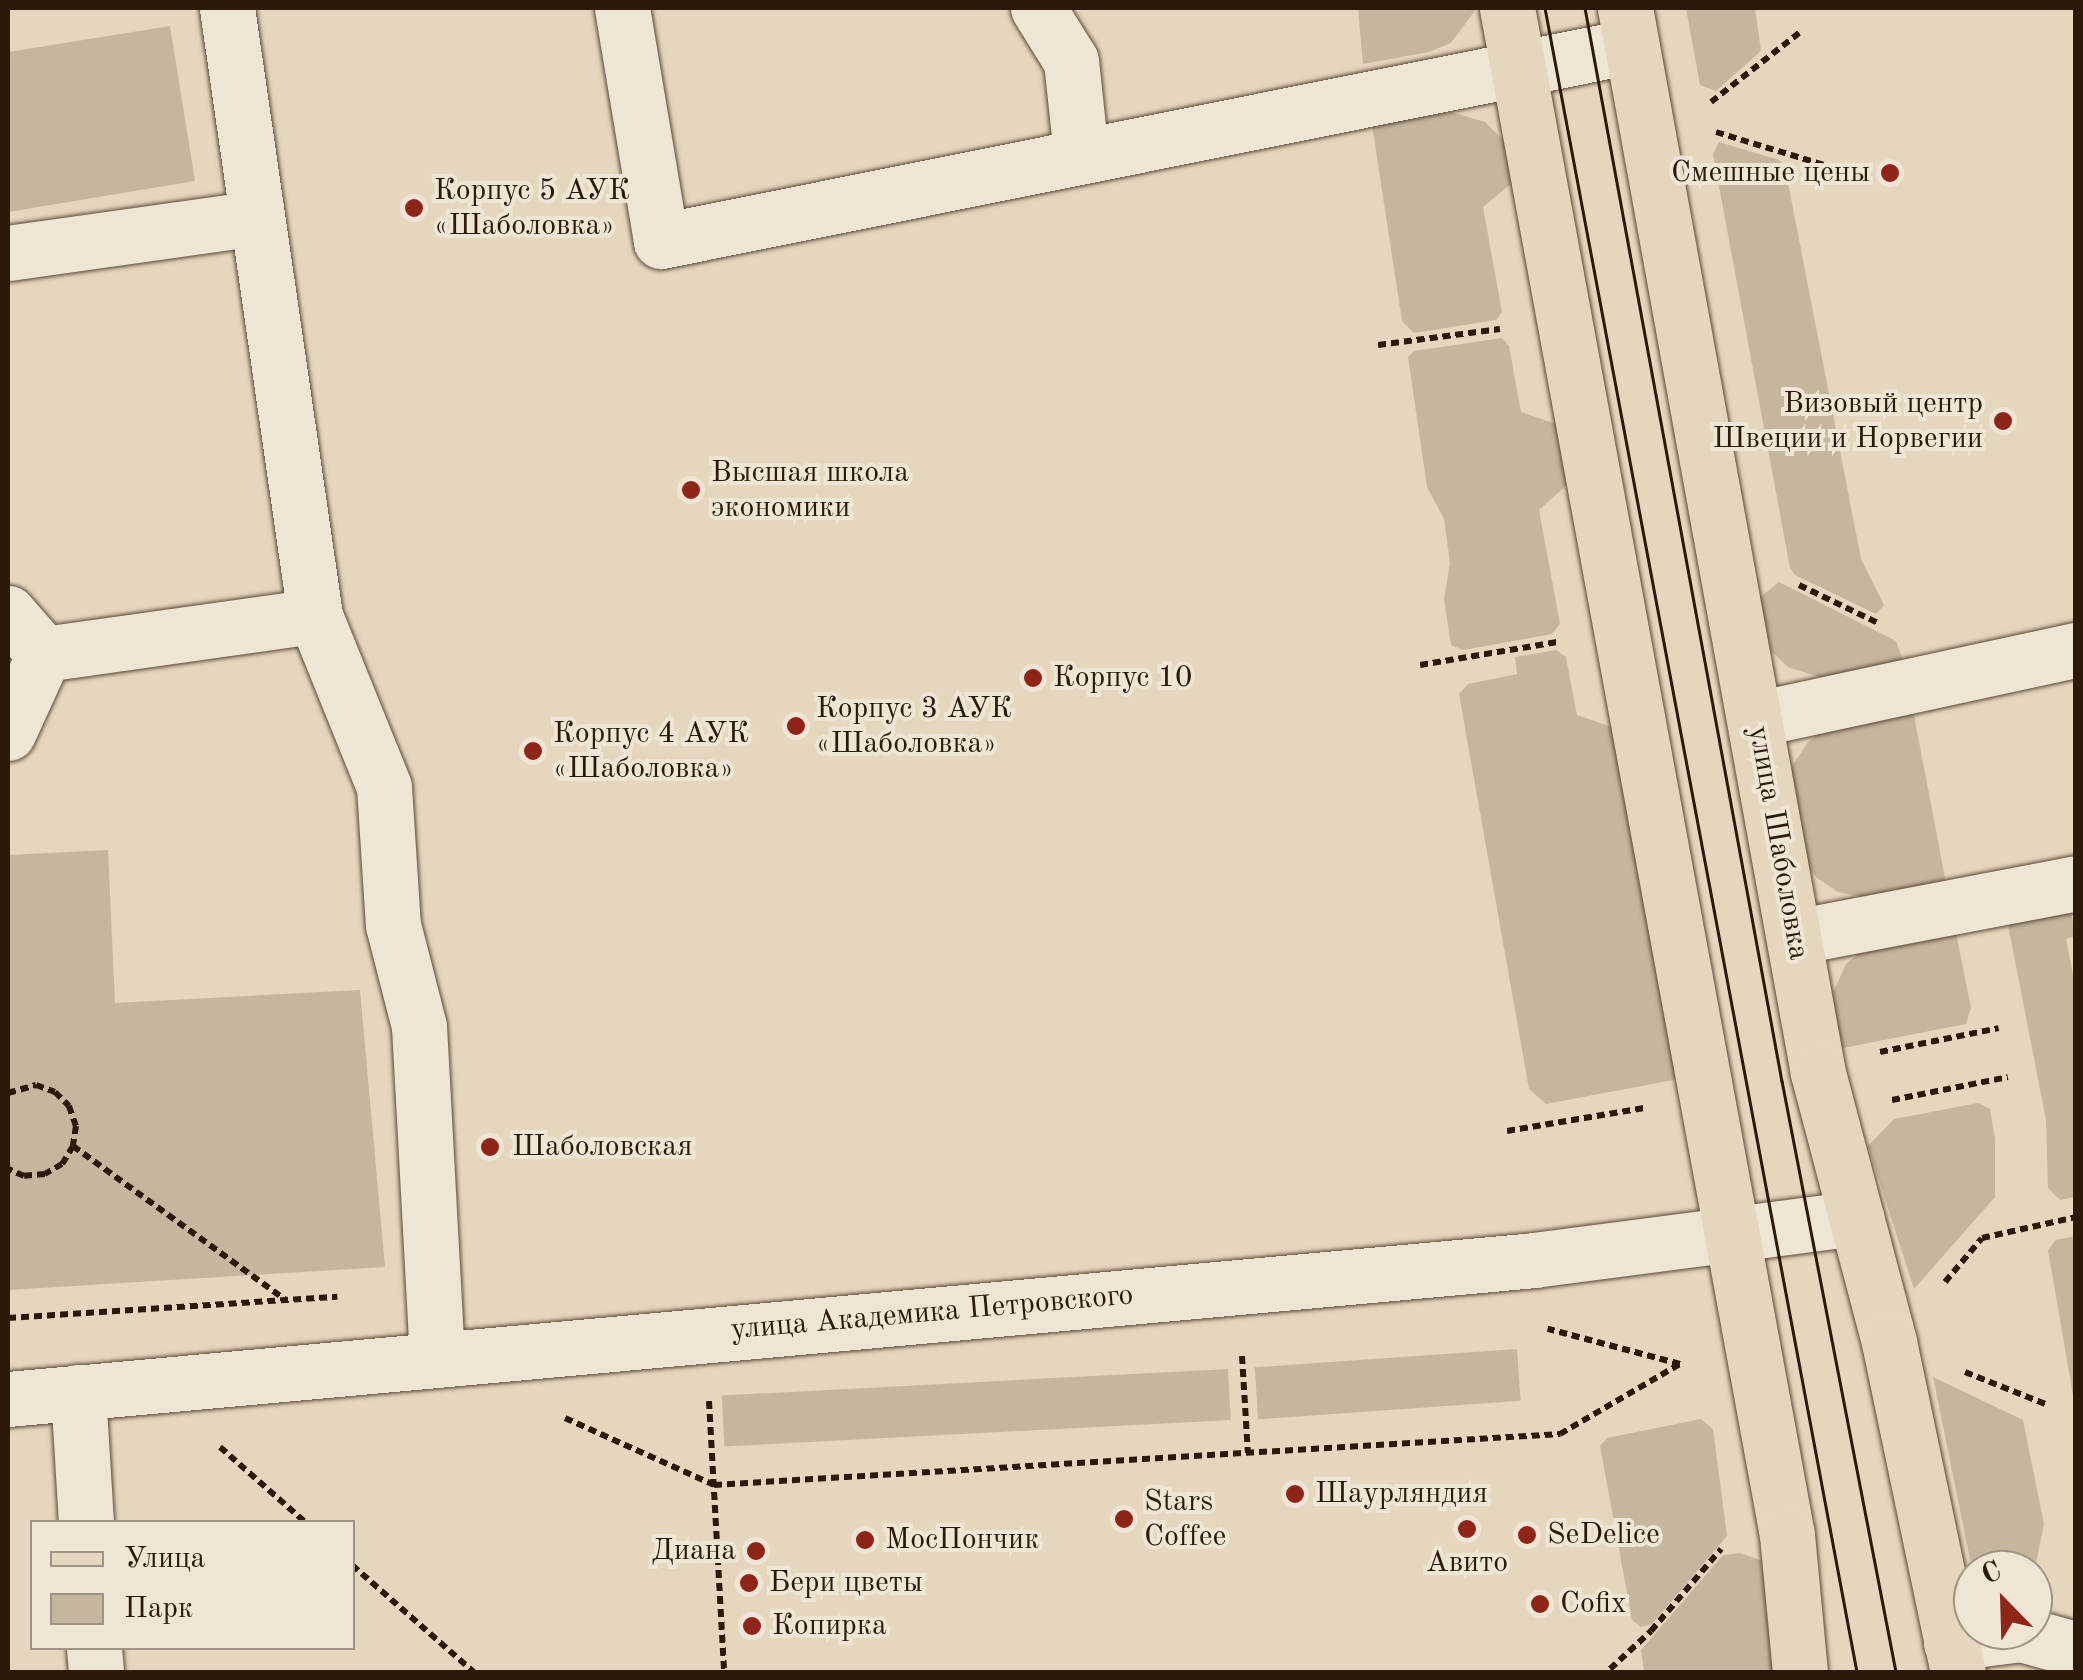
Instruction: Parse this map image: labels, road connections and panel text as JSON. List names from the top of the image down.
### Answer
{
  "streets": {
    "main road": ["улица Шаболовка"],
    "street": ["улица Академика Петровского"]
  },
  "crossings": [
    ["улица Шаболовка", "улица Академика Петровского"]
  ],
  "places": [
    "Смешные цены",
    "Корпус 5 АУК «Шаболовка»",
    "Визовый центр Швеции и Норвегии",
    "Высшая школа экономики",
    "Корпус 10",
    "Корпус 3 АУК «Шаболовка»",
    "Корпус 4 АУК «Шаболовка»",
    "Шаболовская",
    "Шаурляндия",
    "Stars Coffee",
    "Авито",
    "SeDelice",
    "МосПончик",
    "Диана",
    "Бери цветы",
    "Cofix",
    "Копирка"
  ],
  "legend": ["Улица", "Парк"],
  "north": "top left"
}
